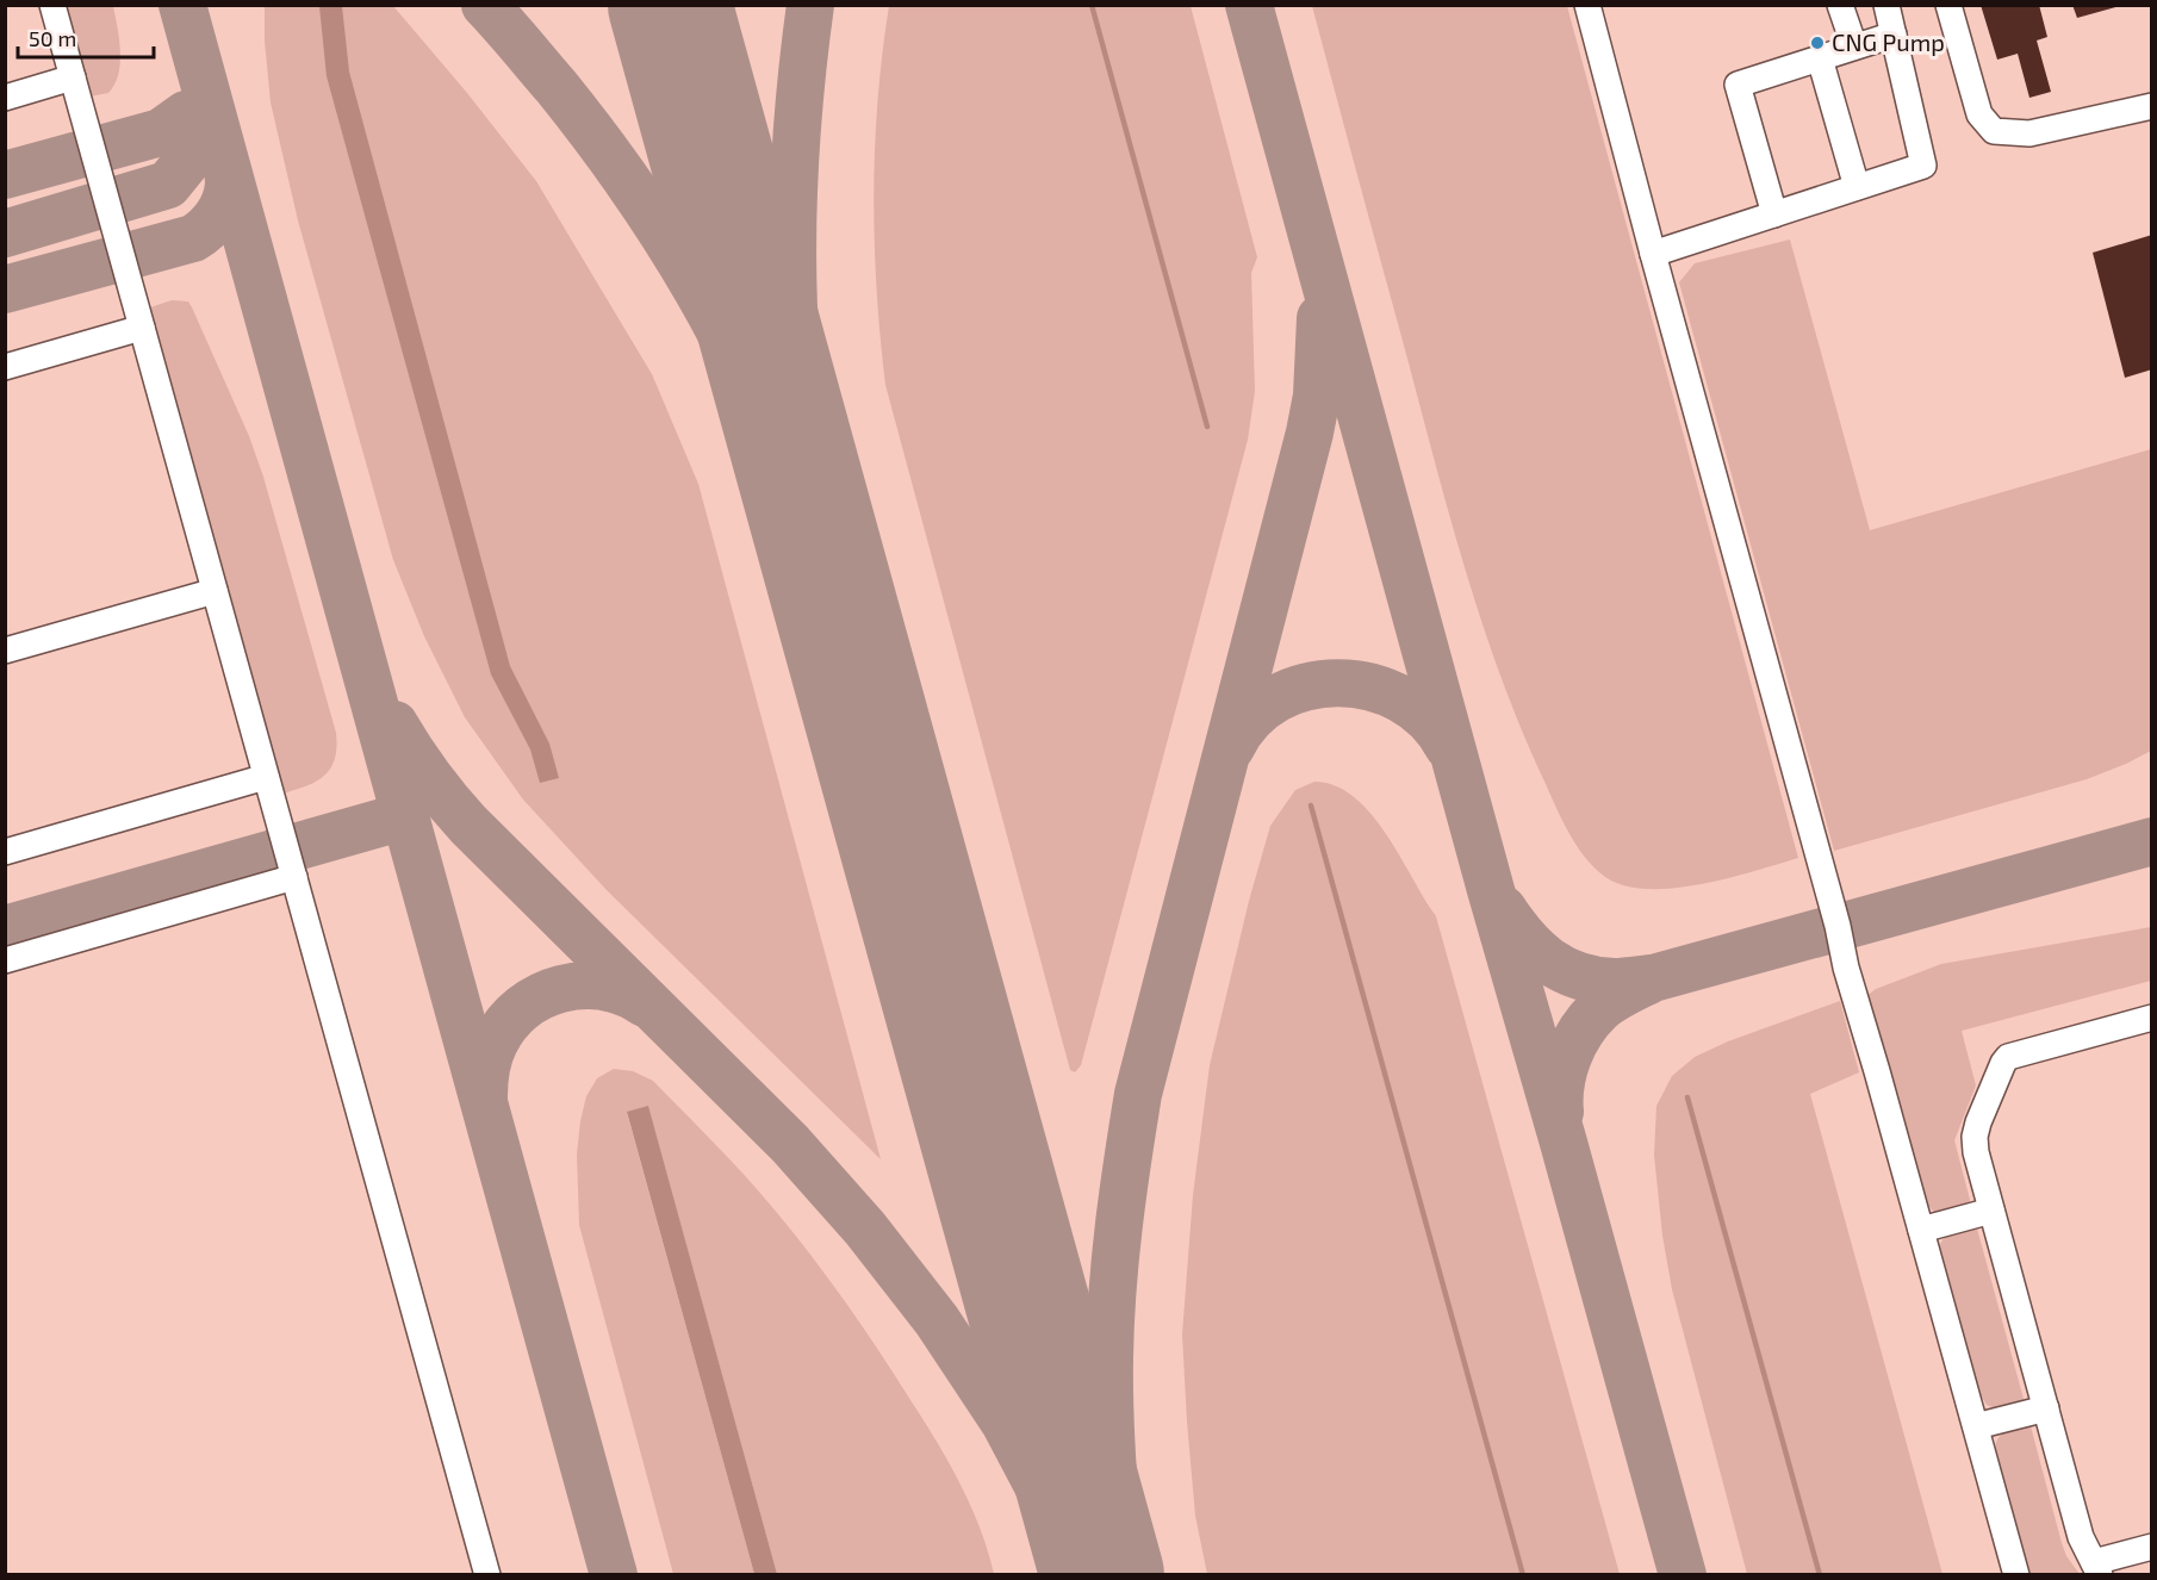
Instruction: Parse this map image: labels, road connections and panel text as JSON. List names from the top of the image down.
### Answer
{
  "places": ["CNG Pump"],
  "scale_bar": "50 m"
}
